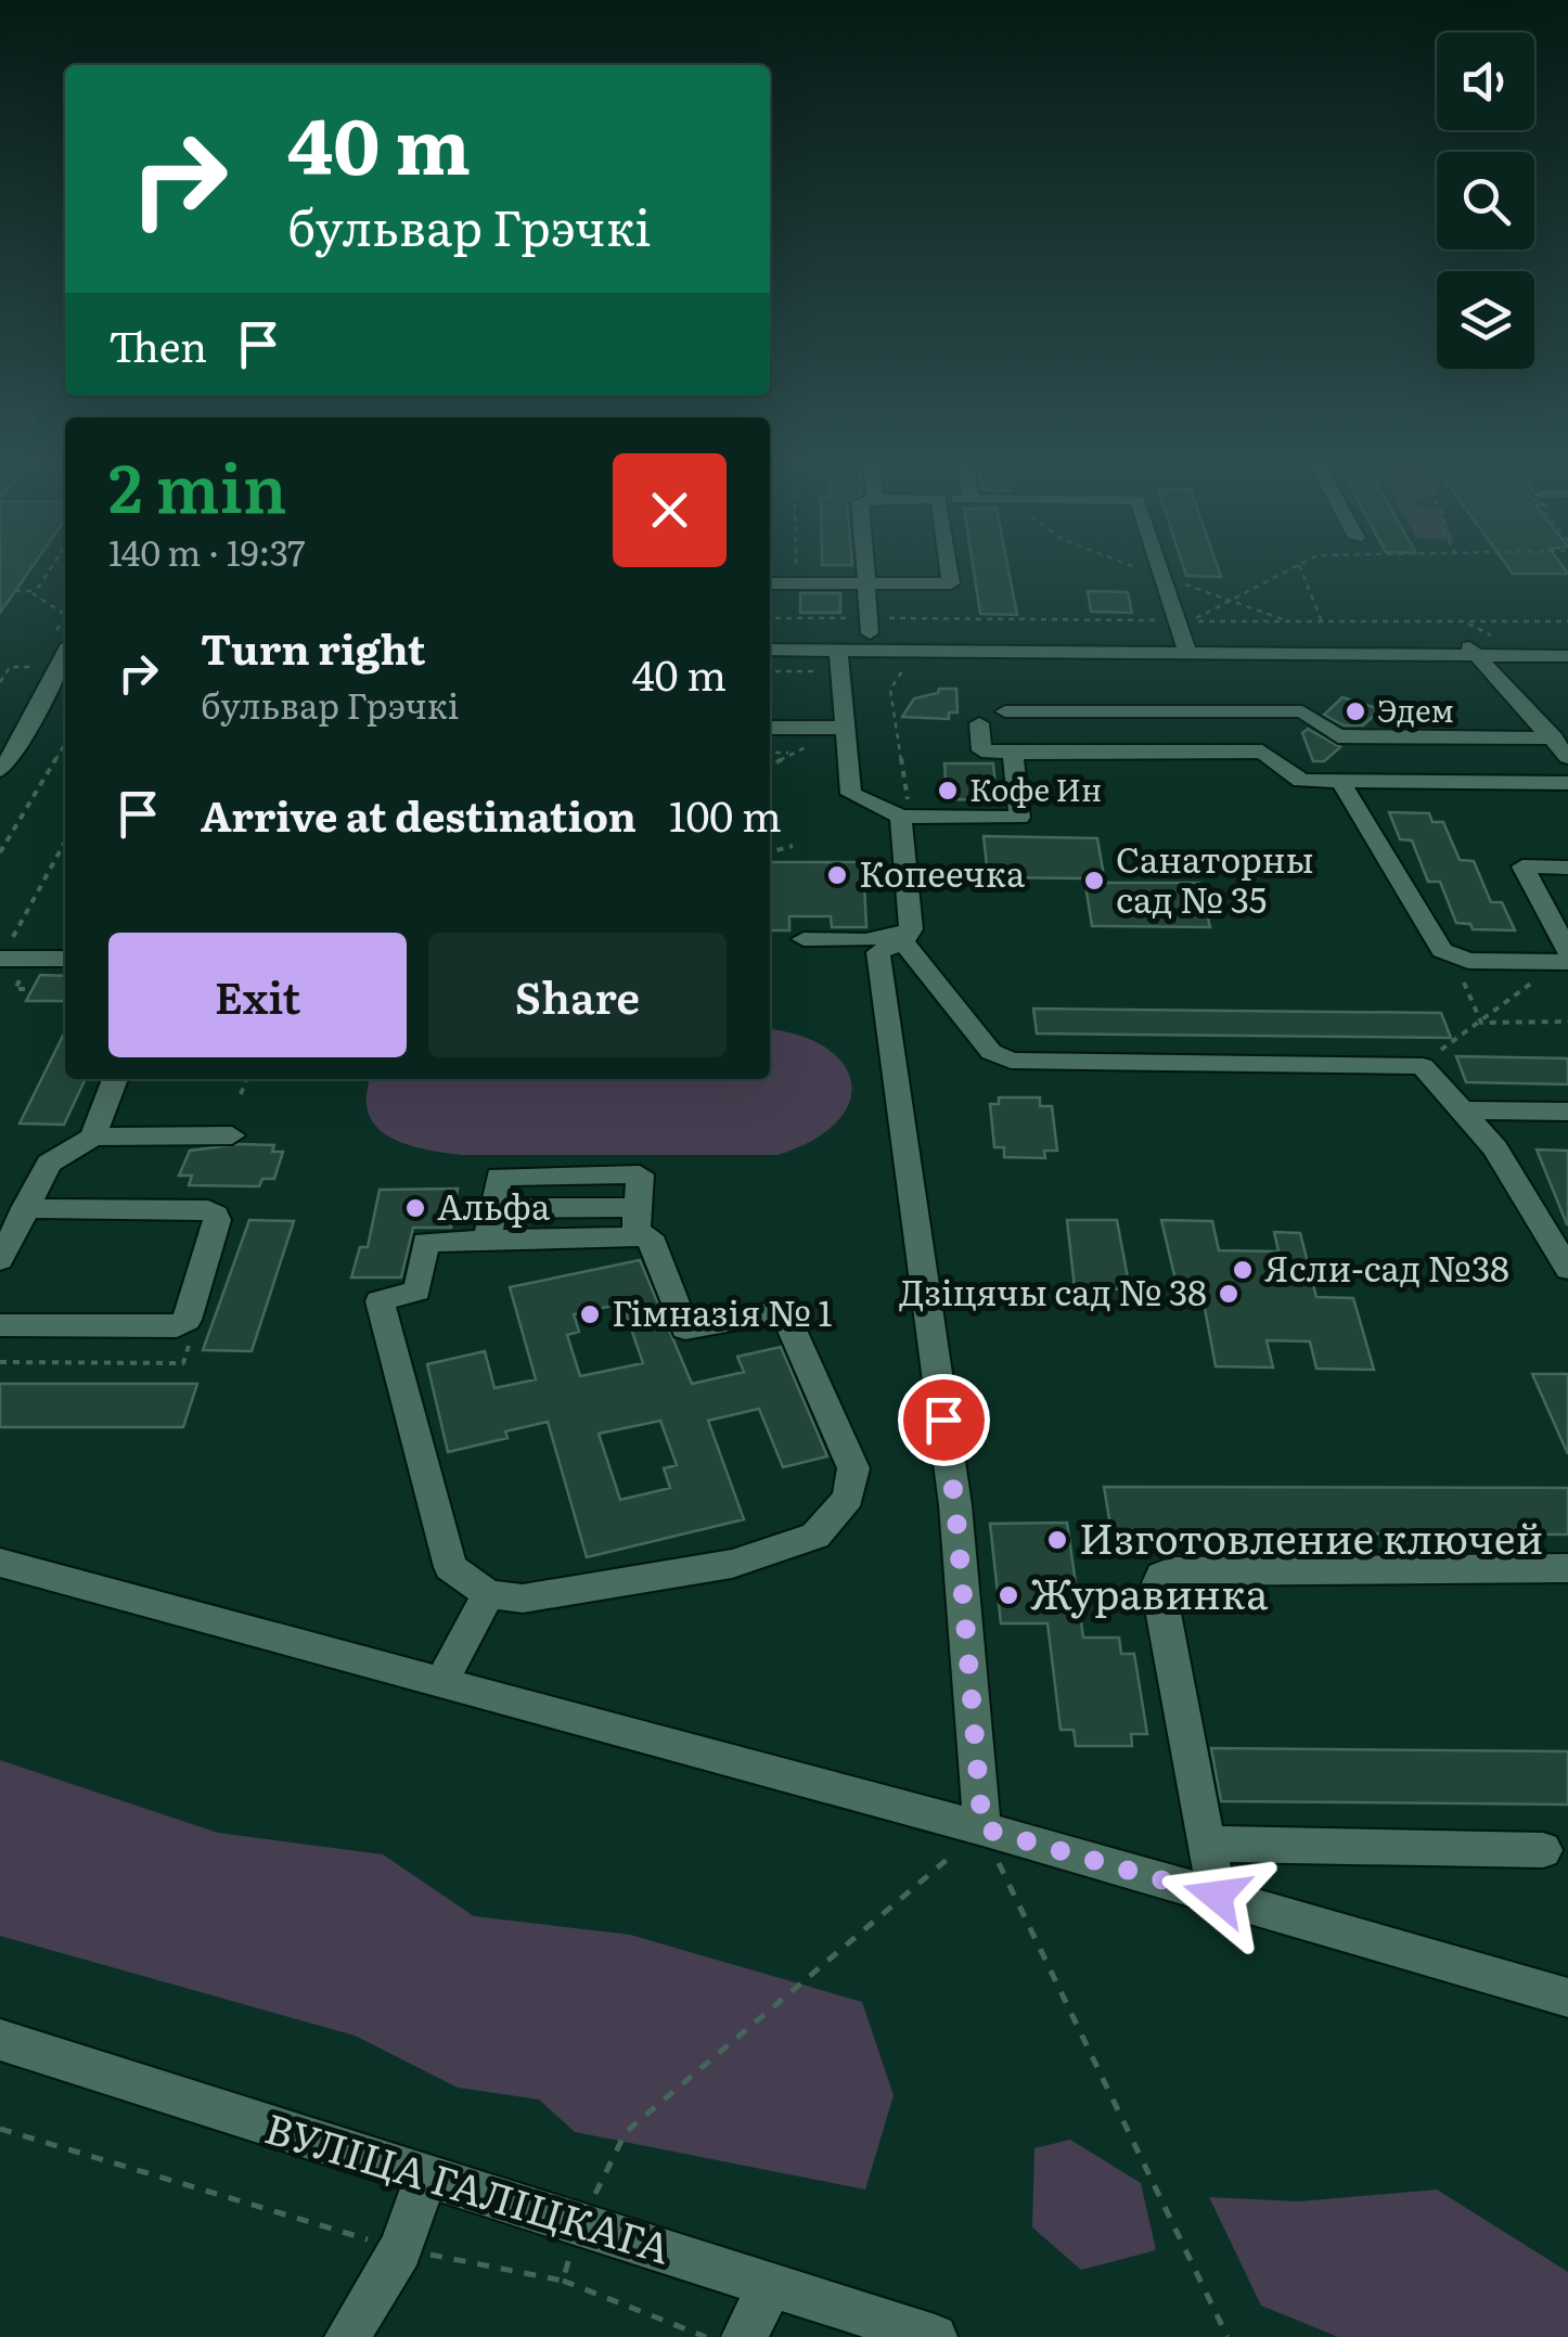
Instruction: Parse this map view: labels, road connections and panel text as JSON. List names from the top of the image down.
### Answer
{
  "streets": {
    "street": ["ВУЛІЦА ГАЛІЦКАГА"]
  },
  "places": [
    "Эдем",
    "Кофе Ин",
    "Копеечка",
    "Санаторны сад № 35",
    "Альфа",
    "Ясли-сад №38",
    "Дзіцячы сад № 38",
    "Гімназія № 1",
    "Изготовление ключей",
    "Журавинка"
  ],
  "page": {
    "turn": ["40 m", "бульвар Грэчкі"],
    "then": "Then",
    "heading": ["2 min", "140 m · 19:37"],
    "list": [
      {
        "name": "Turn right",
        "note": "бульвар Грэчкі",
        "value": "40 m"
      },
      {
        "name": "Arrive at destination",
        "value": "100 m"
      }
    ],
    "buttons": ["Exit", "Share"]
  }
}
